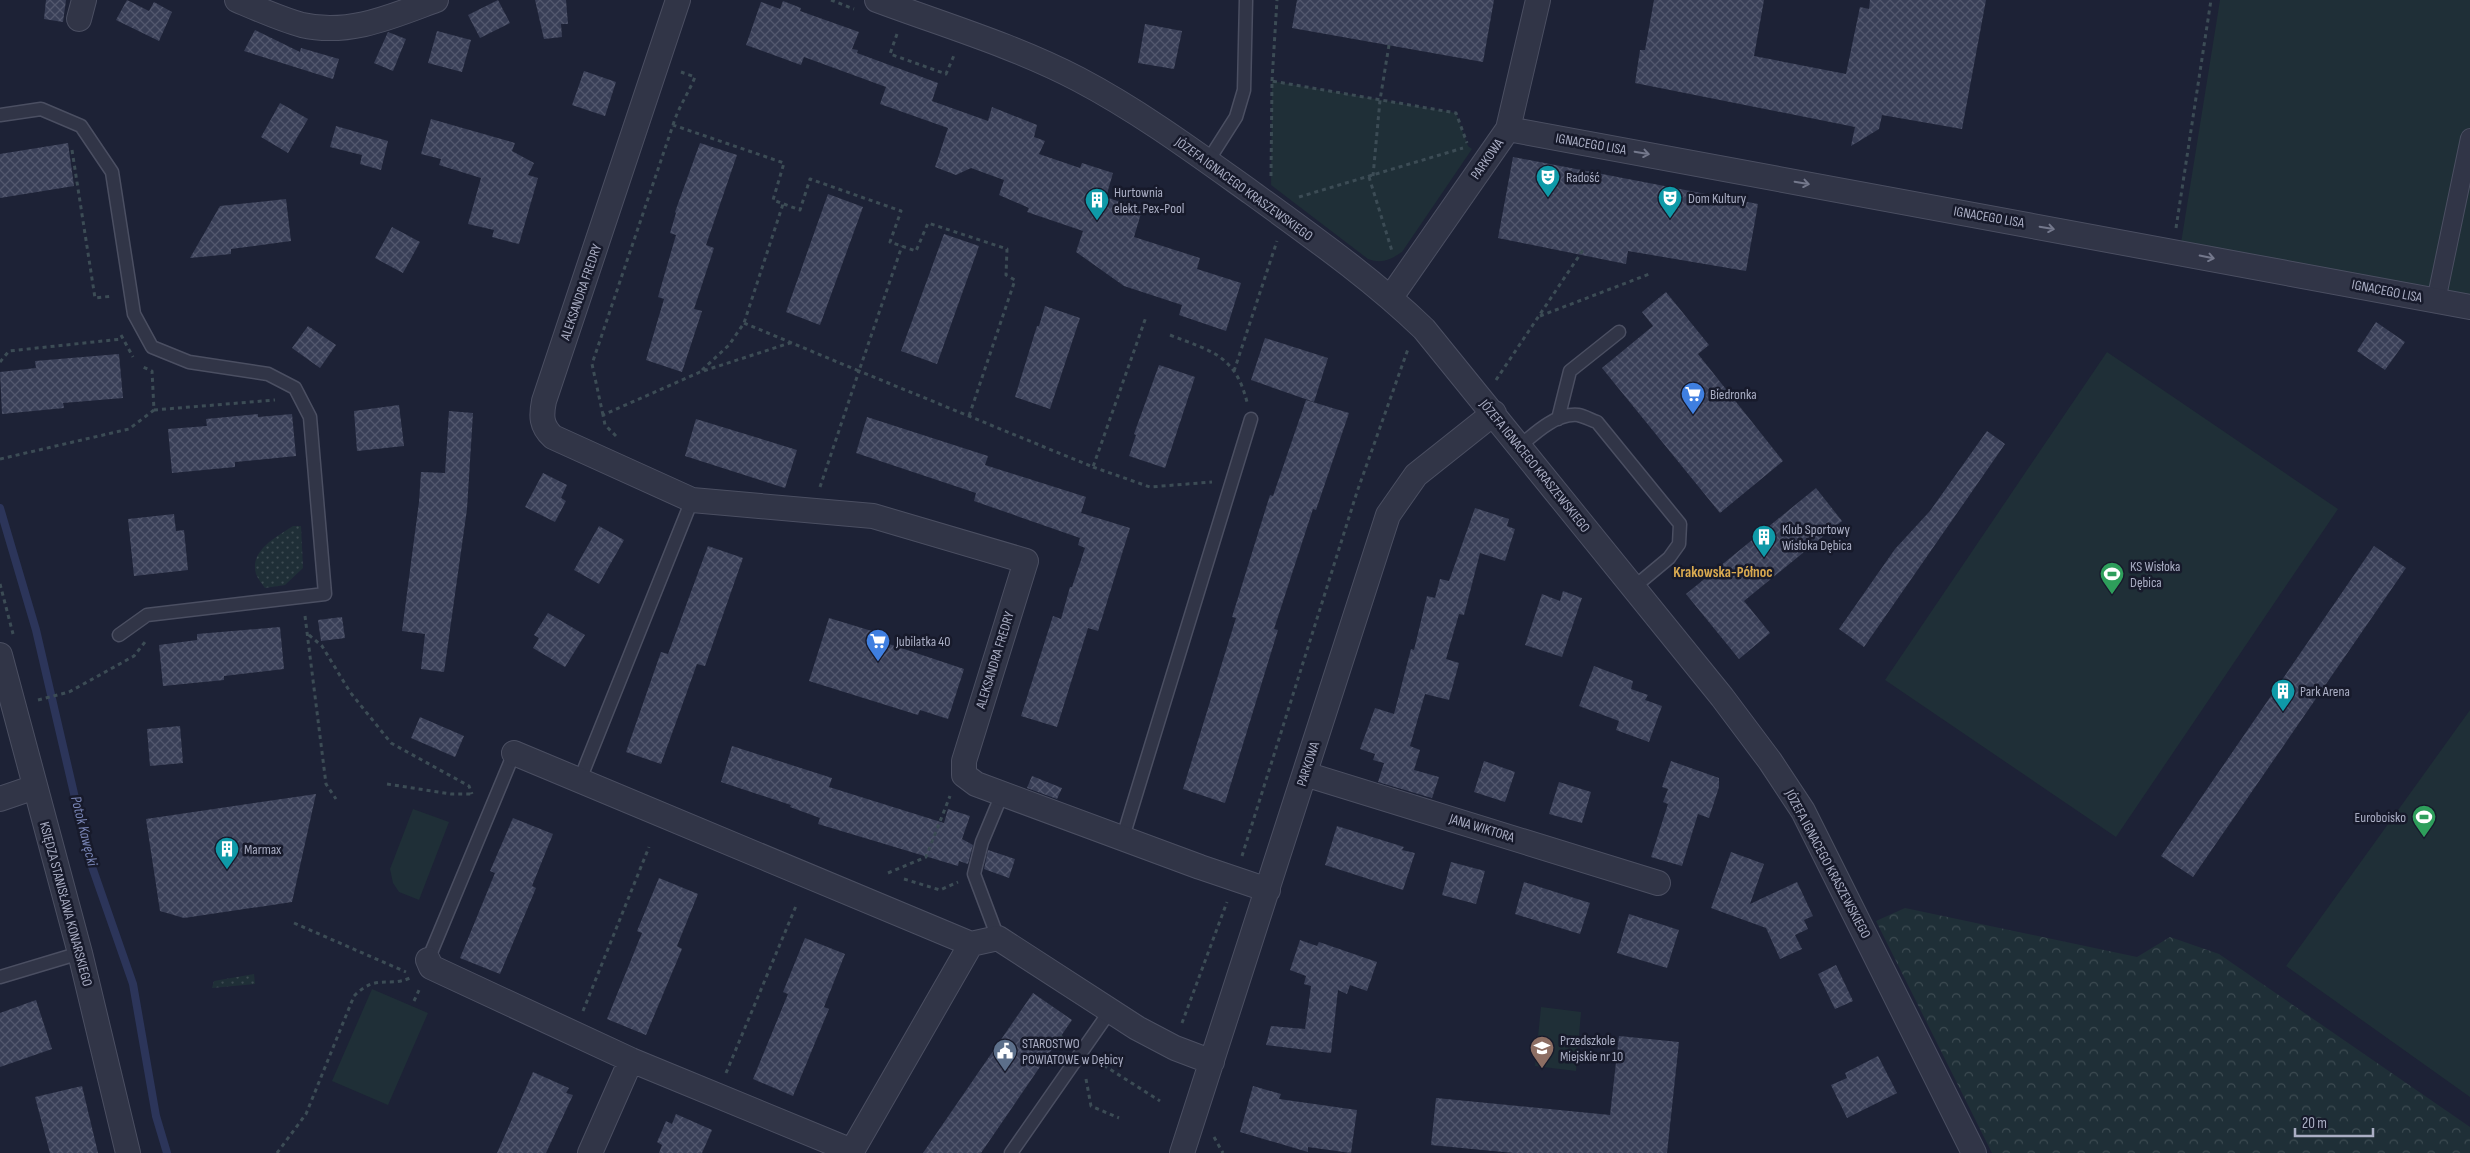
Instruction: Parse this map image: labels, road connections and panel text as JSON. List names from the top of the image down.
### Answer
{
  "streets": {
    "street": [
      "IGNACEGO LISA",
      "PARKOWA",
      "JÓZEFA IGNACEGO KRASZEWSKIEGO",
      "ALEKSANDRA FREDRY",
      "JANA WIKTORA",
      "KSIĘDZA STANISŁAWA KONARSKIEGO"
    ]
  },
  "crossings": [
    ["IGNACEGO LISA", "PARKOWA"],
    ["PARKOWA", "JÓZEFA IGNACEGO KRASZEWSKIEGO"],
    ["PARKOWA", "JANA WIKTORA"]
  ],
  "one_way": ["IGNACEGO LISA"],
  "districts": ["Krakowska-Północ"],
  "water": ["Potok Kawęcki"],
  "places": {
    "theatre": ["Radość", "Dom Kultury"],
    "building": [
      "Hurtownia elekt. Pex-Pool",
      "Klub Sportowy Wisłoka Dębica",
      "Park Arena",
      "Marmax"
    ],
    "supermarket": ["Biedronka", "Jubilatka 40"],
    "sports": ["KS Wisłoka Dębica", "Euroboisko"],
    "school or university": ["Przedszkole Miejskie nr 10"],
    "public building": ["STAROSTWO POWIATOWE w Dębicy"]
  },
  "scale_bar": "20 m"
}
